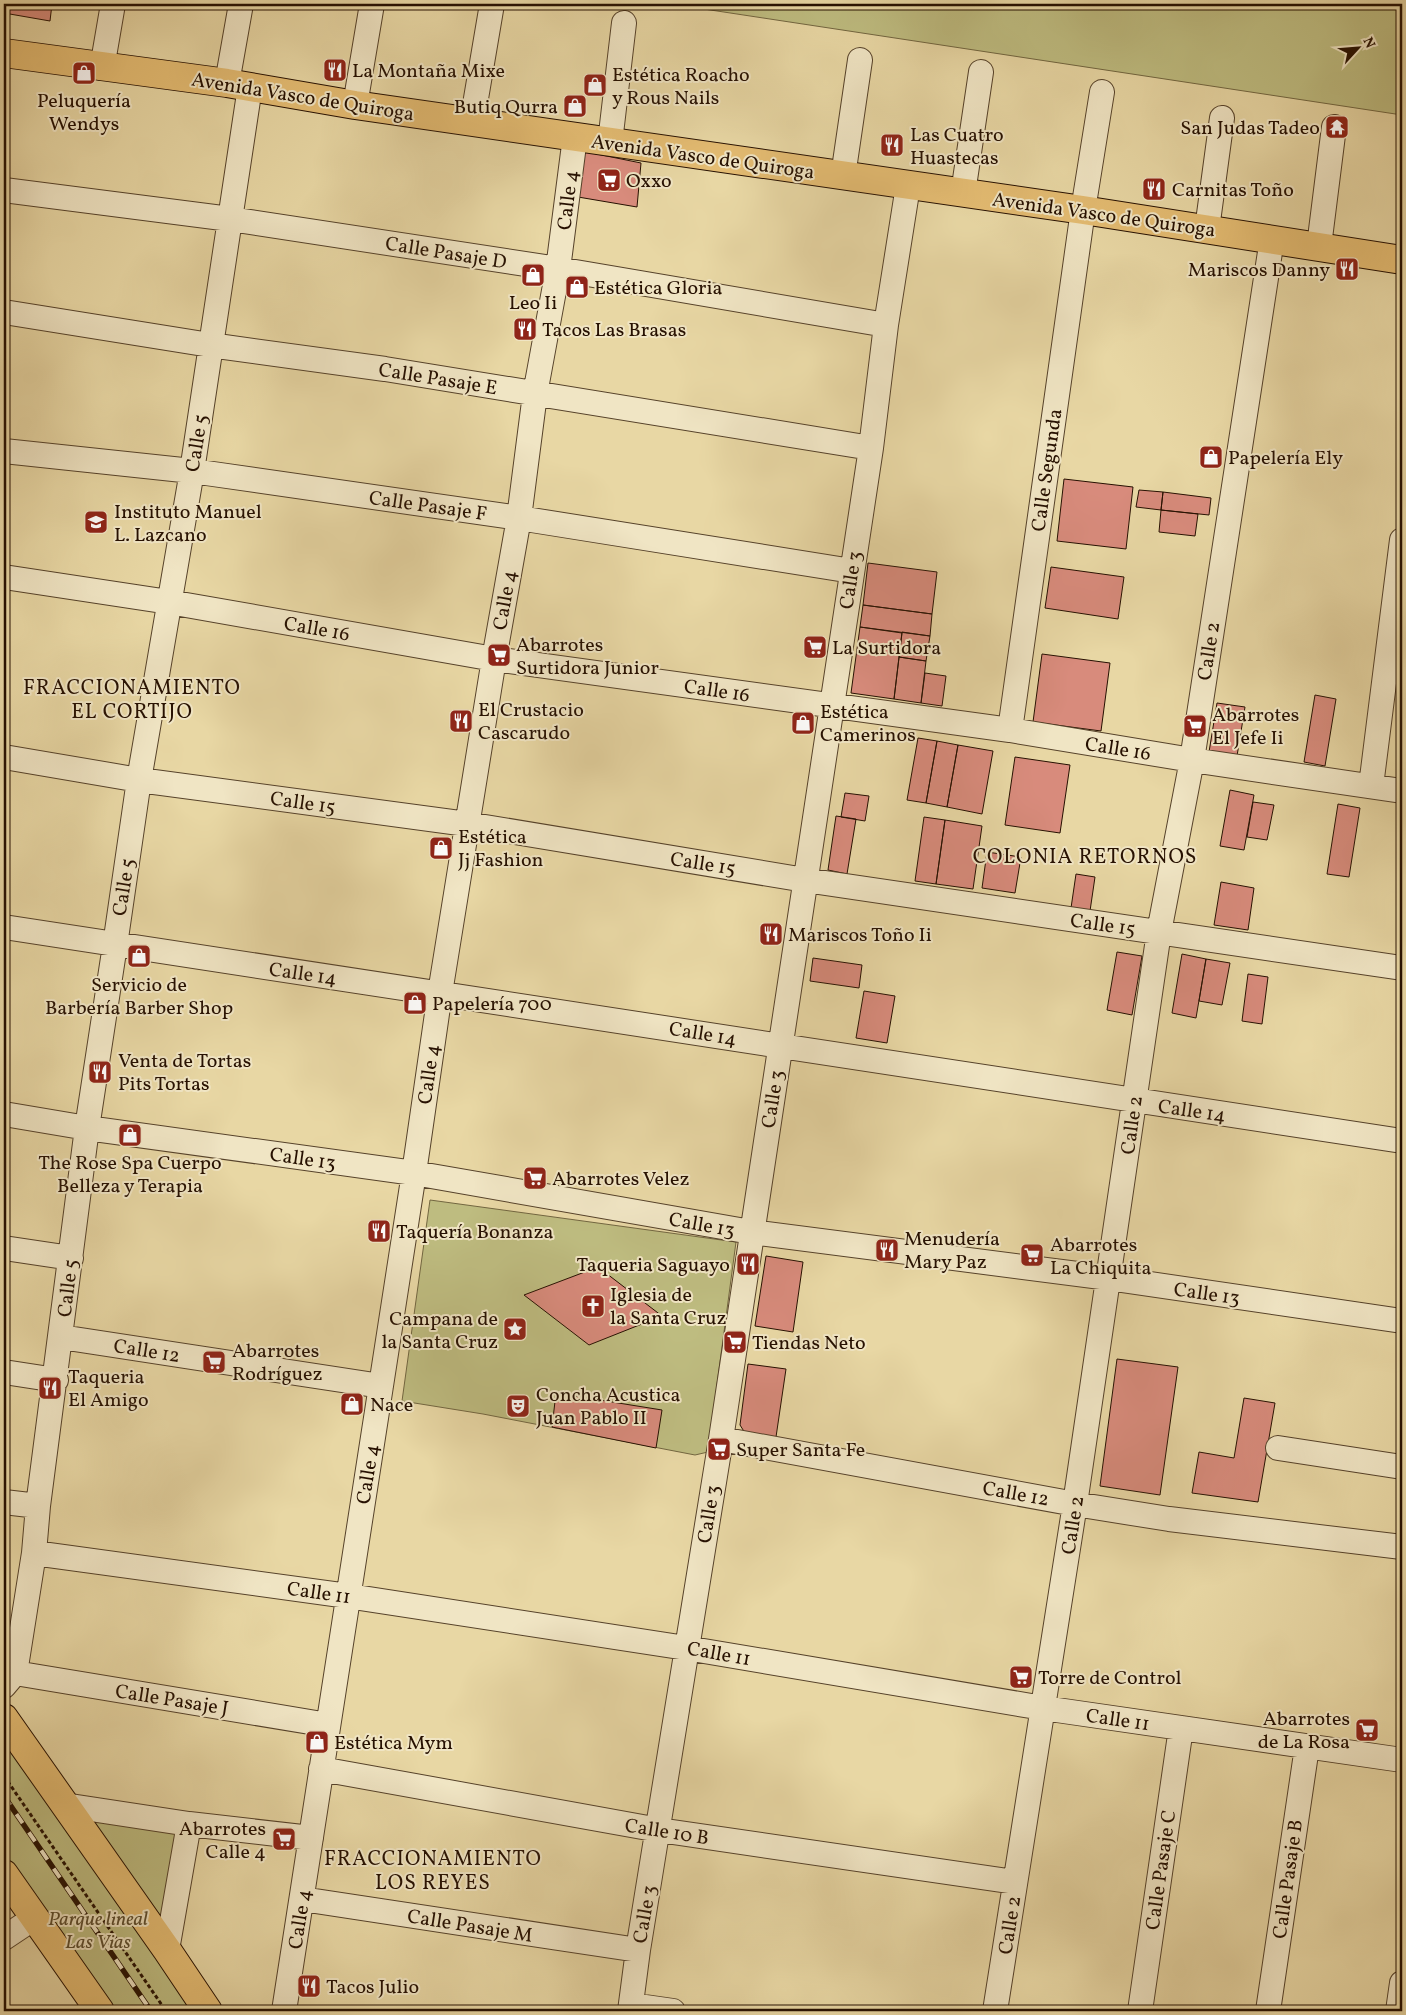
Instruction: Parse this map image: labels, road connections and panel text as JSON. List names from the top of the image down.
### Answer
{
  "streets": {
    "main road": ["Avenida Vasco de Quiroga"],
    "street": [
      "Calle 4",
      "Calle Pasaje D",
      "Calle Pasaje E",
      "Calle 5",
      "Calle Segunda",
      "Calle Pasaje F",
      "Calle 3",
      "Calle 16",
      "Calle 2",
      "Calle 15",
      "Calle 14",
      "Calle 13",
      "Calle 12",
      "Calle 11",
      "Calle Pasaje J",
      "Calle 10 B",
      "Calle Pasaje C",
      "Calle Pasaje B",
      "Calle Pasaje M"
    ]
  },
  "crossings": [
    ["Avenida Vasco de Quiroga", "Calle 4"],
    ["Avenida Vasco de Quiroga", "Calle 5"],
    ["Avenida Vasco de Quiroga", "Calle Segunda"],
    ["Avenida Vasco de Quiroga", "Calle 3"],
    ["Avenida Vasco de Quiroga", "Calle 2"],
    ["Calle 4", "Calle Pasaje D"],
    ["Calle 4", "Calle Pasaje E"],
    ["Calle 4", "Calle Pasaje F"],
    ["Calle 4", "Calle 16"],
    ["Calle 4", "Calle 15"],
    ["Calle 4", "Calle 14"],
    ["Calle 4", "Calle 13"],
    ["Calle 4", "Calle 12"],
    ["Calle 4", "Calle 11"],
    ["Calle 4", "Calle Pasaje J"],
    ["Calle 4", "Calle 10 B"],
    ["Calle 4", "Calle Pasaje M"],
    ["Calle Pasaje D", "Calle 5"],
    ["Calle Pasaje D", "Calle 3"],
    ["Calle Pasaje E", "Calle 5"],
    ["Calle Pasaje E", "Calle 3"],
    ["Calle 5", "Calle Pasaje F"],
    ["Calle 5", "Calle 16"],
    ["Calle 5", "Calle 15"],
    ["Calle 5", "Calle 14"],
    ["Calle 5", "Calle 13"],
    ["Calle 5", "Calle 12"],
    ["Calle 5", "Calle 11"],
    ["Calle 5", "Calle Pasaje J"],
    ["Calle Segunda", "Calle 16"],
    ["Calle Pasaje F", "Calle 3"],
    ["Calle 3", "Calle 16"],
    ["Calle 3", "Calle 15"],
    ["Calle 3", "Calle 14"],
    ["Calle 3", "Calle 13"],
    ["Calle 3", "Calle 12"],
    ["Calle 3", "Calle 11"],
    ["Calle 3", "Calle 10 B"],
    ["Calle 3", "Calle Pasaje M"],
    ["Calle 16", "Calle 2"],
    ["Calle 2", "Calle 15"],
    ["Calle 2", "Calle 14"],
    ["Calle 2", "Calle 13"],
    ["Calle 2", "Calle 12"],
    ["Calle 2", "Calle 11"],
    ["Calle 2", "Calle 10 B"],
    ["Calle 11", "Calle Pasaje C"],
    ["Calle 11", "Calle Pasaje B"]
  ],
  "districts": ["FRACCIONAMIENTO EL CORTIJO", "COLONIA RETORNOS", "FRACCIONAMIENTO LOS REYES"],
  "parks": ["Parque lineal Las Vias"],
  "places": {
    "restaurant": [
      "La Montaña Mixe",
      "Las Cuatro Huastecas",
      "Carnitas Toño",
      "Mariscos Danny",
      "Tacos Las Brasas",
      "El Crustacio Cascarudo",
      "Mariscos Toño Ii",
      "Venta de Tortas Pits Tortas",
      "Taquería Bonanza",
      "Menudería Mary Paz",
      "Taqueria Saguayo",
      "Taqueria El Amigo",
      "Tacos Julio"
    ],
    "shop": [
      "Peluquería Wendys",
      "Estética Roacho y Rous Nails",
      "Butiq Qurra",
      "Leo Ii",
      "Estética Gloria",
      "Papelería Ely",
      "Estética Camerinos",
      "Estética Jj Fashion",
      "Servicio de Barbería Barber Shop",
      "Papelería 700",
      "The Rose Spa Cuerpo Belleza y Terapia",
      "Nace",
      "Estética Mym"
    ],
    "temple": ["San Judas Tadeo"],
    "supermarket": [
      "Oxxo",
      "La Surtidora",
      "Abarrotes Surtidora Junior",
      "Abarrotes El Jefe Ii",
      "Abarrotes Velez",
      "Abarrotes La Chiquita",
      "Tiendas Neto",
      "Abarrotes Rodríguez",
      "Super Santa Fe",
      "Torre de Control",
      "Abarrotes de La Rosa",
      "Abarrotes Calle 4"
    ],
    "school or university": ["Instituto Manuel L. Lazcano"],
    "church": ["Iglesia de la Santa Cruz"],
    "place": ["Campana de la Santa Cruz"],
    "theatre": ["Concha Acustica Juan Pablo II"]
  },
  "north": "top right"
}
